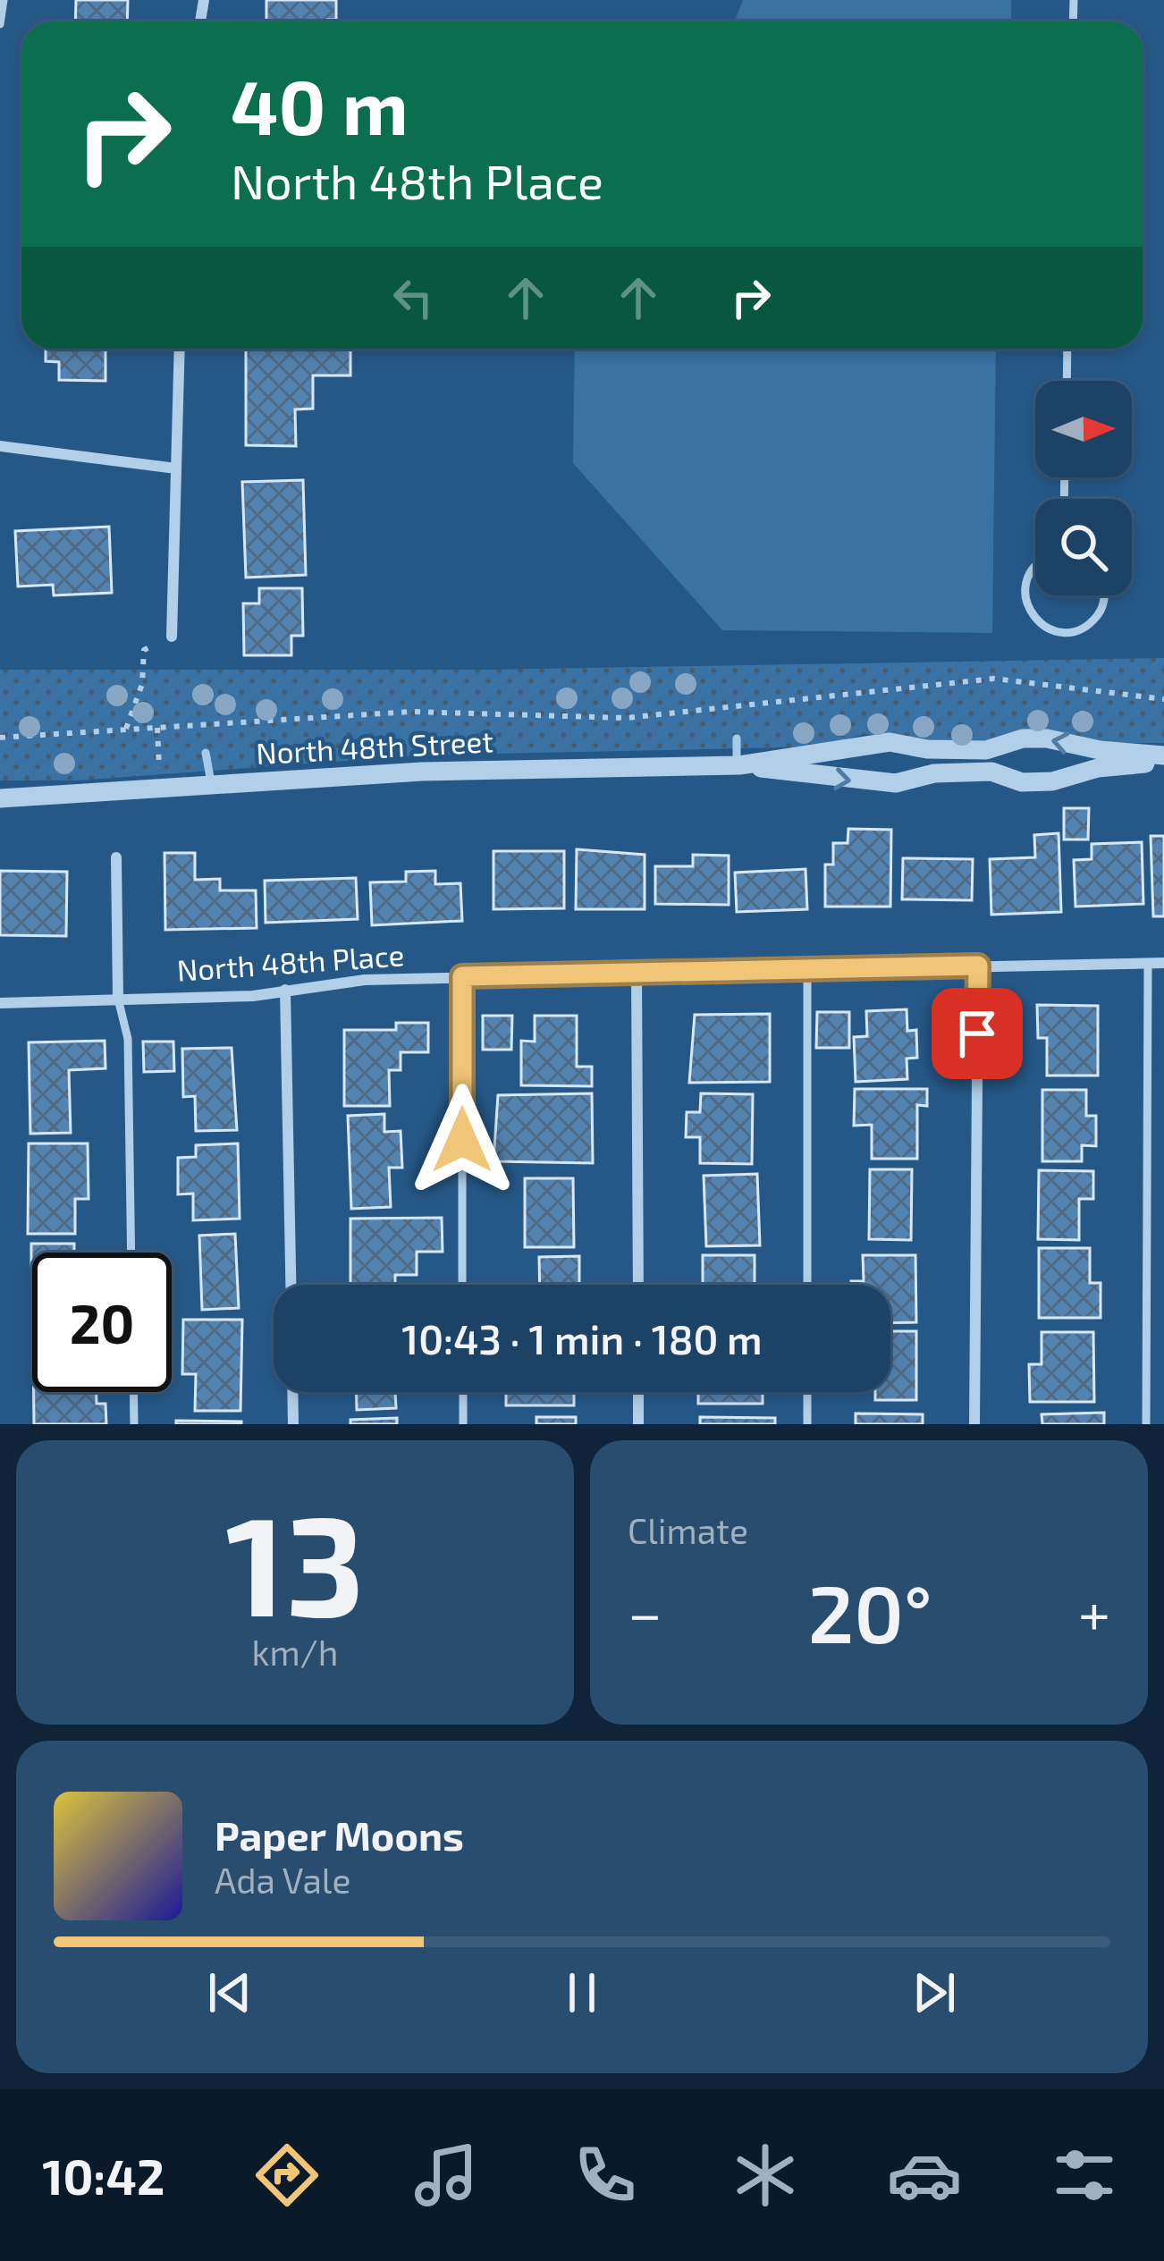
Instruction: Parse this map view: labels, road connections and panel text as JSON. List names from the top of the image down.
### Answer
{
  "streets": {
    "street": ["North 48th Street", "North 48th Place"]
  },
  "north": "right",
  "page": {
    "turn": ["40 m", "North 48th Place"],
    "limit": "20",
    "trip": "10:43 · 1 min · 180 m",
    "tile": [
      ["13", "km/h"],
      "Climate"
    ],
    "heat": ["−", "20°", "+"],
    "song": ["Paper Moons", "Ada Vale"],
    "tabs": "10:42"
  }
}
